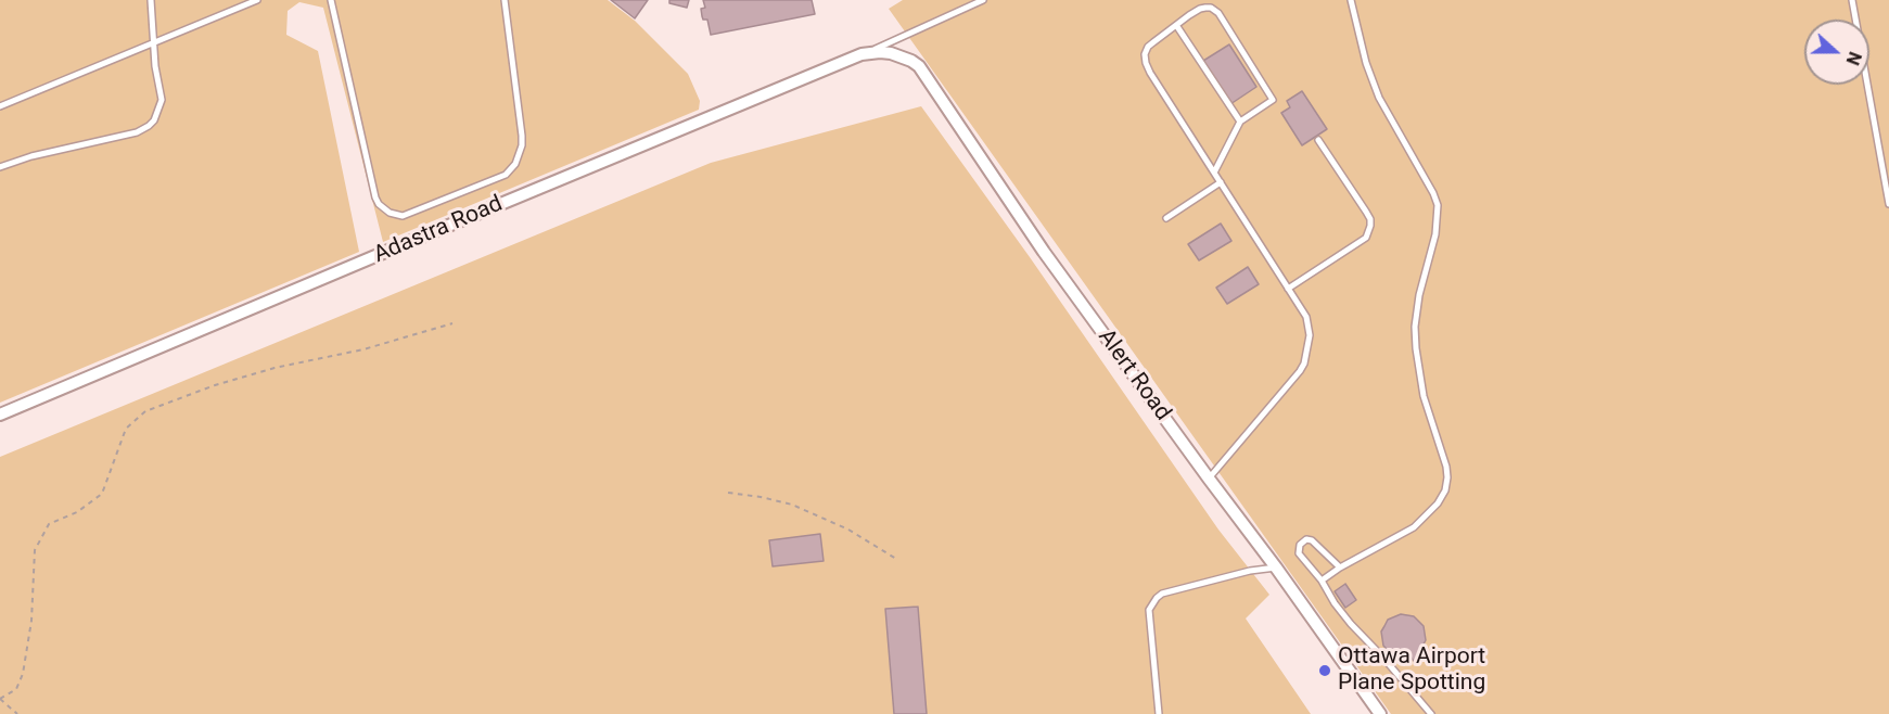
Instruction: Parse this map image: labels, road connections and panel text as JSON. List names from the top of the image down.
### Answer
{
  "streets": {
    "street": ["Adastra Road", "Alert Road"]
  },
  "crossings": [
    ["Adastra Road", "Alert Road"]
  ],
  "places": ["Ottawa Airport Plane Spotting"],
  "north": "right"
}
